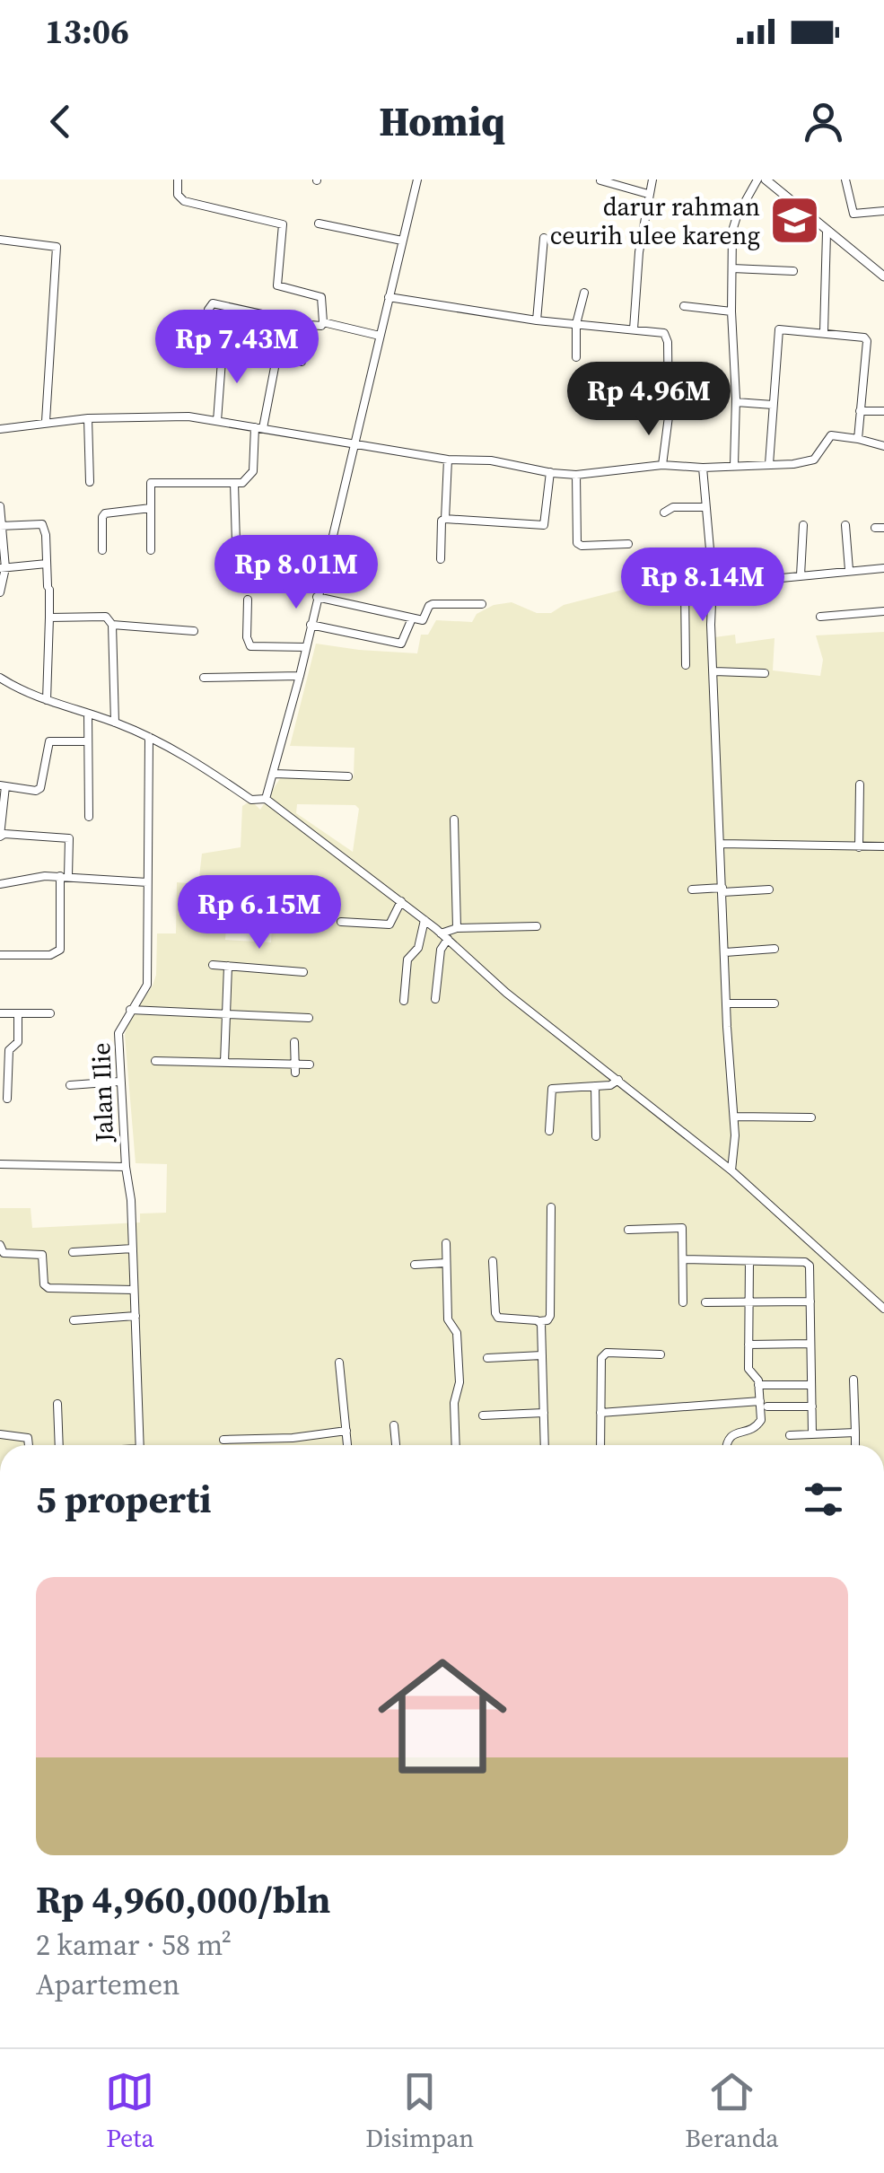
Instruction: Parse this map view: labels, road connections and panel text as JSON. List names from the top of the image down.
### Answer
{
  "streets": {
    "street": ["Jalan Ilie"]
  },
  "places": {
    "school or university": ["darur rahman ceurih ulee kareng"]
  },
  "page": {
    "status": "13:06",
    "header": "Homiq",
    "price": [
      "Rp 7.43M",
      "Rp 4.96M",
      "Rp 8.01M",
      "Rp 8.14M",
      "Rp 6.15M"
    ],
    "heading": "5 properti",
    "list": [
      {
        "name": "Rp 4,960,000/bln",
        "note": "2 kamar · 58 m² · Apartemen"
      }
    ],
    "tabs": ["Peta", "Disimpan", "Beranda"]
  }
}
